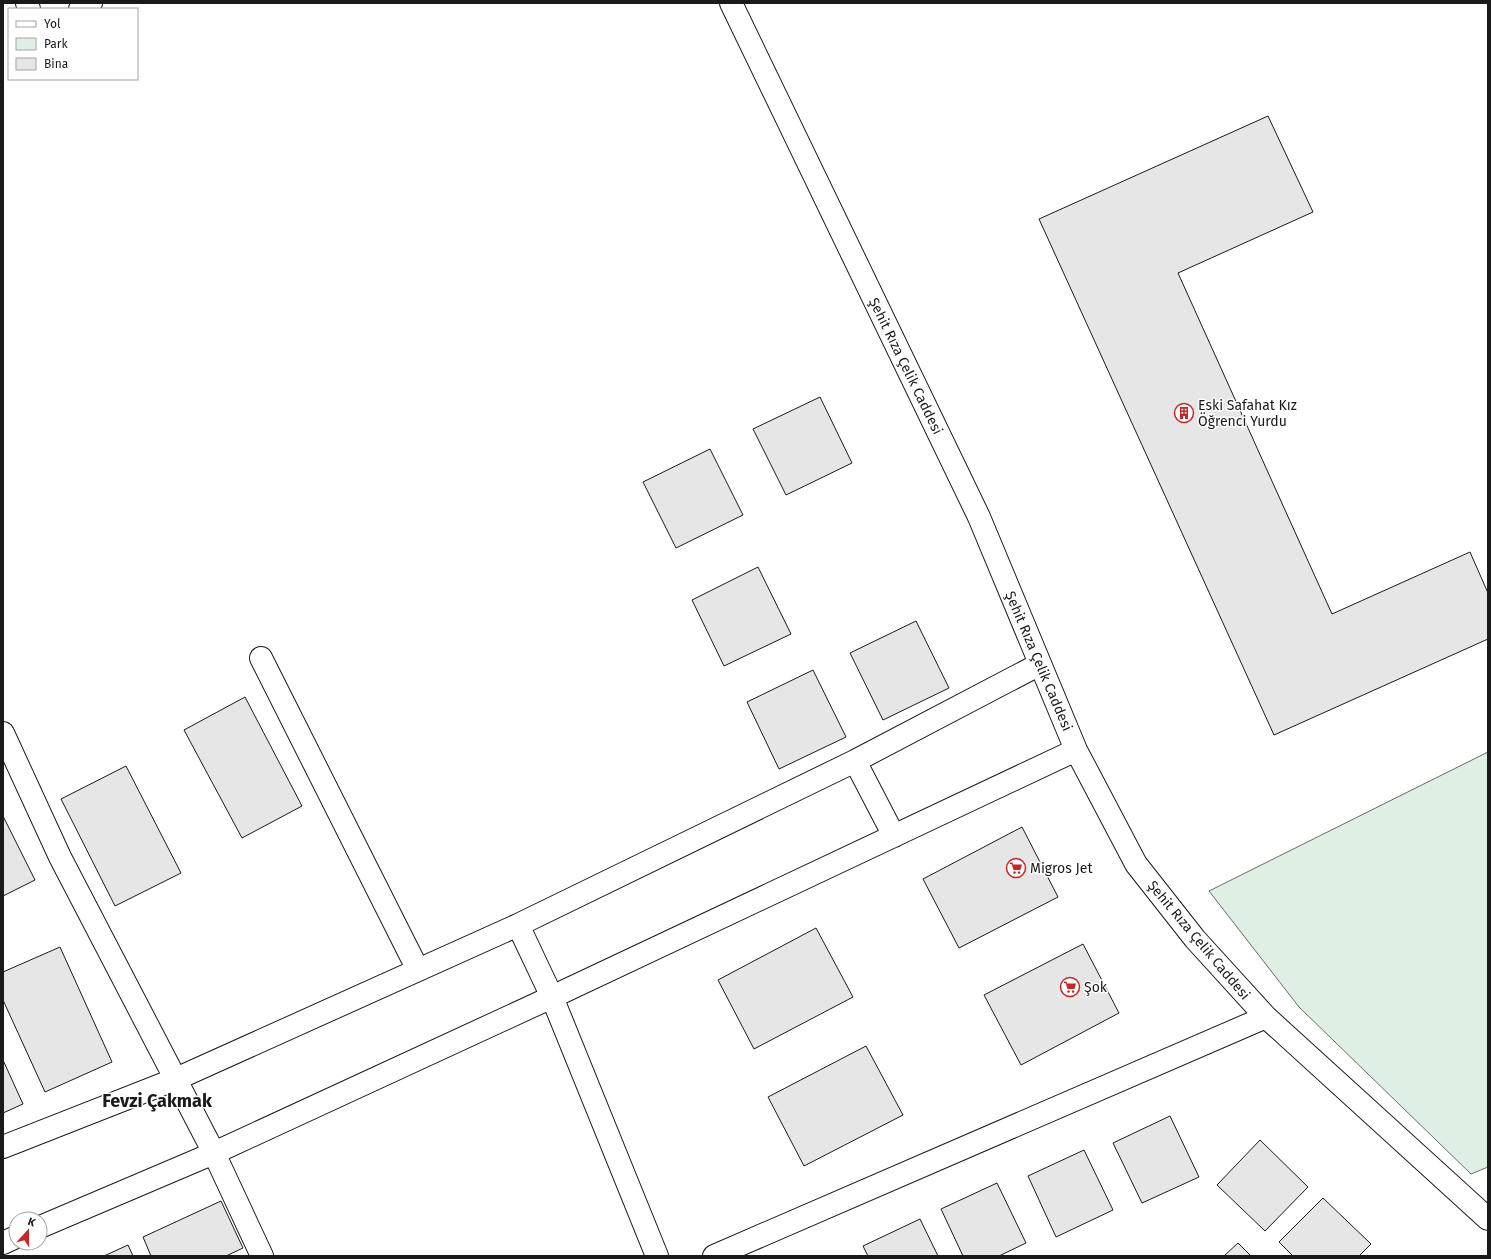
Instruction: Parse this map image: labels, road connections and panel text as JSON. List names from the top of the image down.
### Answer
{
  "streets": {
    "street": ["Şehit Rıza Çelik Caddesi"]
  },
  "districts": ["Fevzi Çakmak"],
  "places": {
    "building": ["Eski Safahat Kız Öğrenci Yurdu"],
    "supermarket": ["Migros Jet", "Şok"]
  },
  "legend": ["Yol", "Park", "Bina"],
  "north": "top"
}
